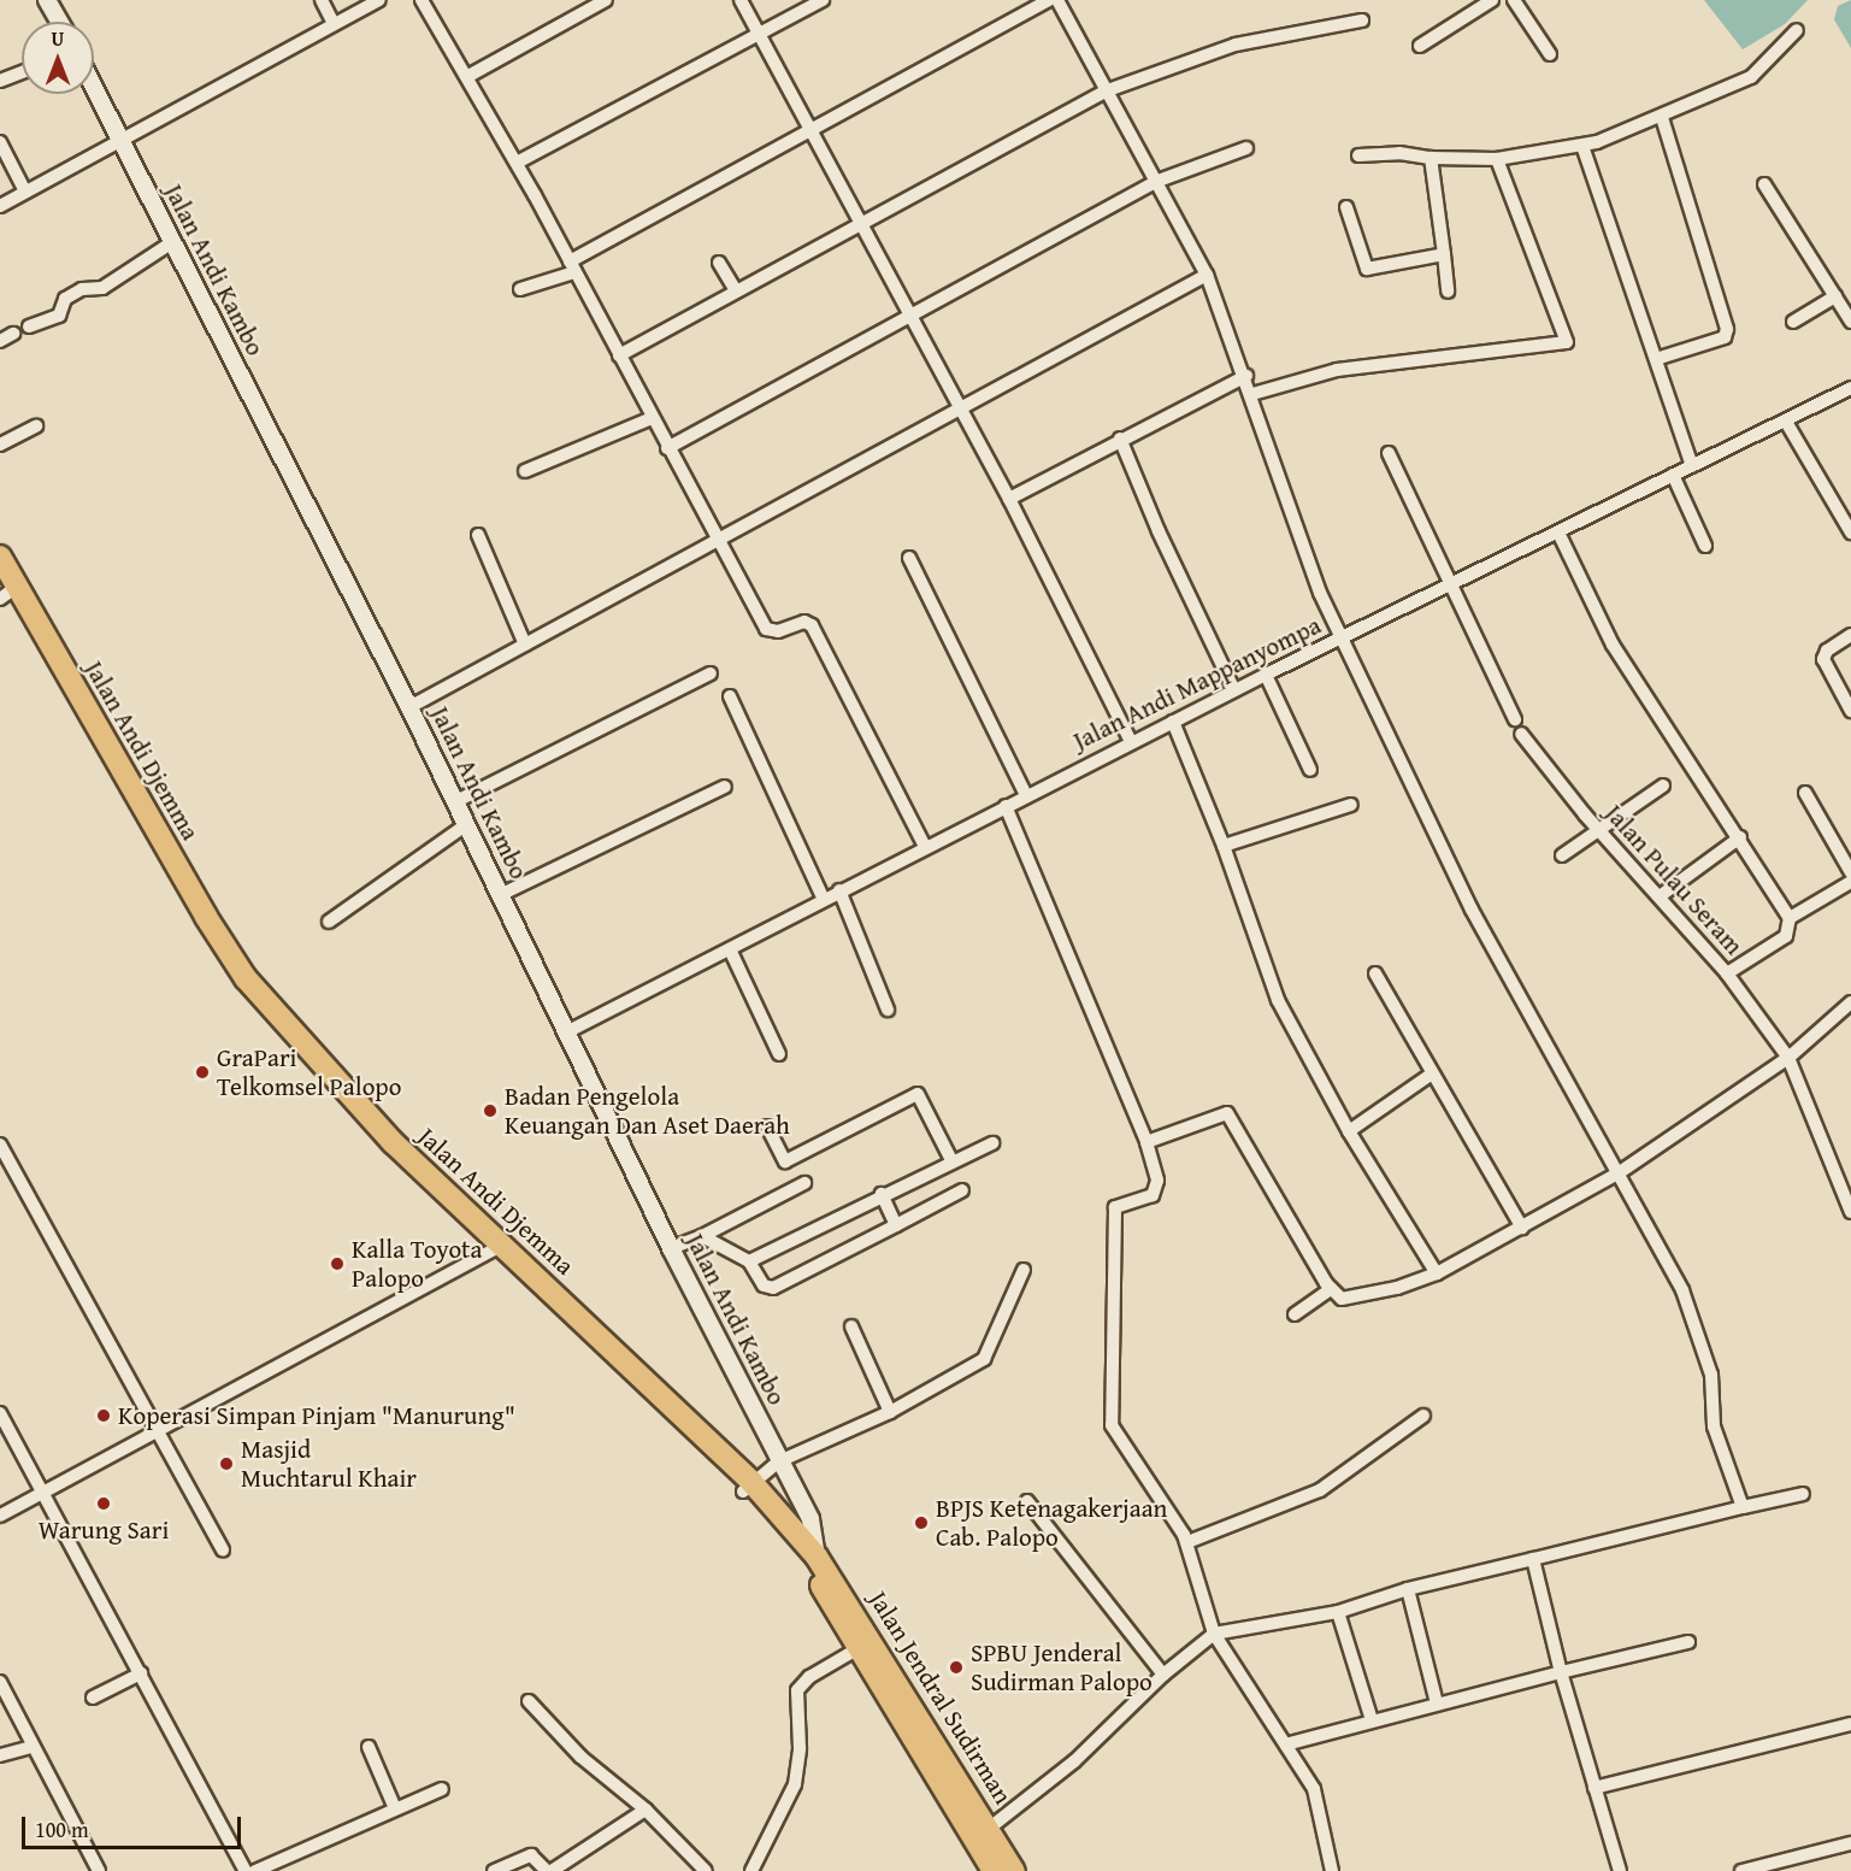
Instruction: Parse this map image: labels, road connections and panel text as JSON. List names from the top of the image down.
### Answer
{
  "streets": {
    "highway": ["Jalan Andi Djemma", "Jalan Jendral Sudirman"],
    "street": ["Jalan Andi Kambo", "Jalan Andi Mappanyompa", "Jalan Pulau Seram"]
  },
  "crossings": [
    ["Jalan Andi Kambo", "Jalan Andi Mappanyompa"],
    ["Jalan Andi Kambo", "Jalan Andi Djemma"],
    ["Jalan Andi Kambo", "Jalan Jendral Sudirman"],
    ["Jalan Andi Djemma", "Jalan Jendral Sudirman"]
  ],
  "places": [
    "GraPari Telkomsel Palopo",
    "Badan Pengelola Keuangan Dan Aset Daerah",
    "Kalla Toyota Palopo",
    "Koperasi Simpan Pinjam \"Manurung\"",
    "Masjid Muchtarul Khair",
    "Warung Sari",
    "BPJS Ketenagakerjaan Cab. Palopo",
    "SPBU Jenderal Sudirman Palopo"
  ],
  "scale_bar": "100 m",
  "north": "top"
}
